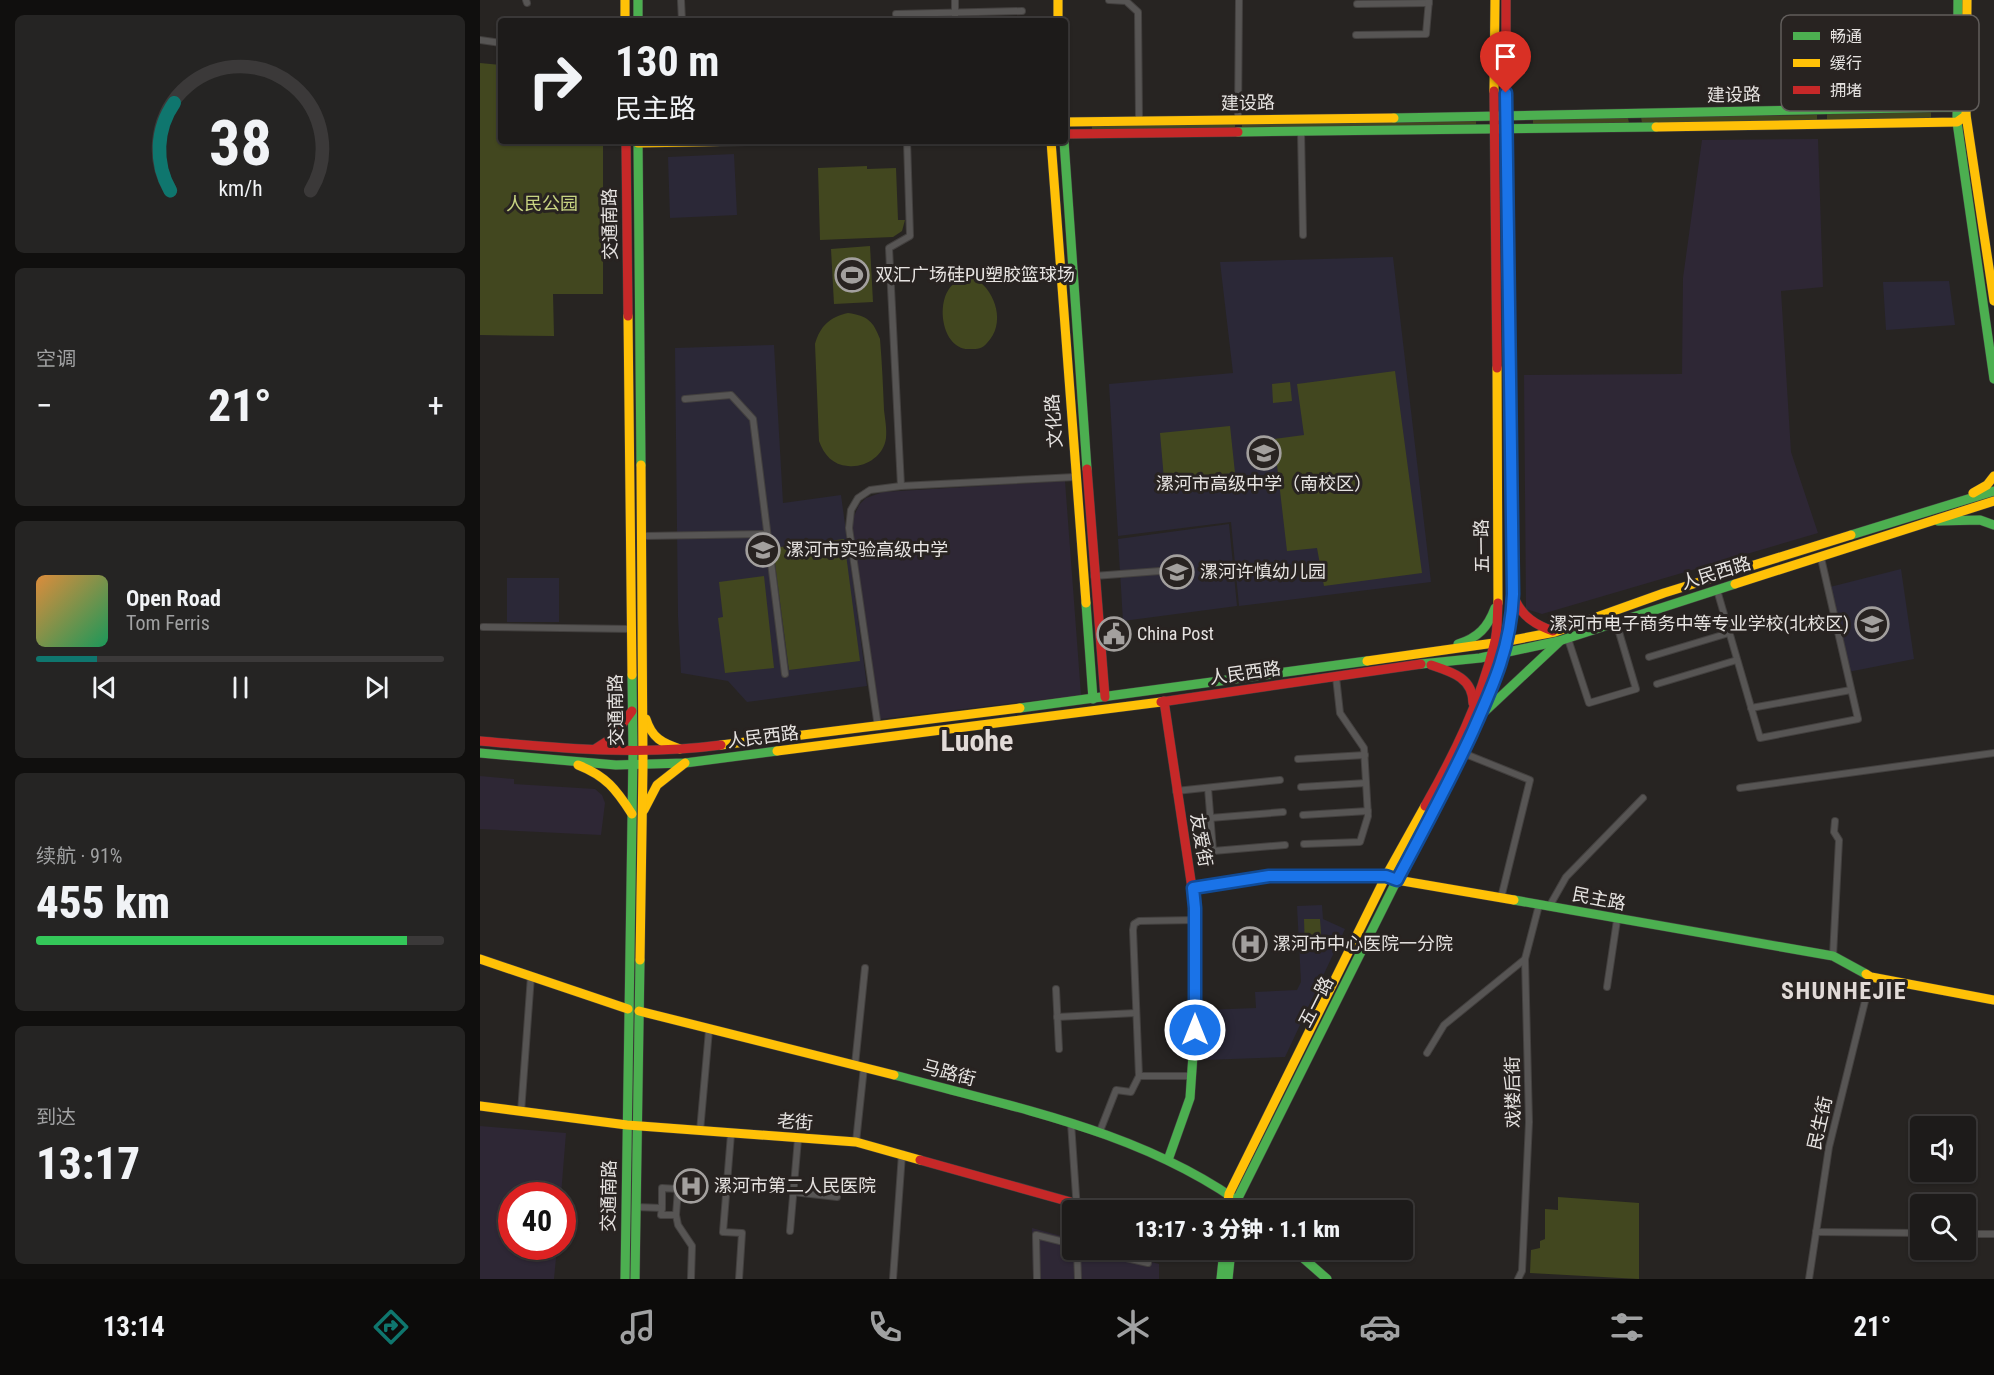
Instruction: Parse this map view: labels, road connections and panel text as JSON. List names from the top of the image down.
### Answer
{
  "streets": {
    "street": [
      "建设路",
      "交通南路",
      "文化路",
      "五一路",
      "人民西路",
      "友爱街",
      "民主路",
      "马路街",
      "戏楼后街",
      "老街",
      "民生街"
    ]
  },
  "crossings": [
    ["建设路", "五一路"],
    ["交通南路", "人民西路"],
    ["交通南路", "马路街"],
    ["交通南路", "老街"],
    ["文化路", "人民西路"],
    ["五一路", "人民西路"],
    ["五一路", "民主路"],
    ["五一路", "马路街"],
    ["人民西路", "友爱街"],
    ["友爱街", "民主路"],
    ["友爱街", "马路街"],
    ["民主路", "戏楼后街"],
    ["民主路", "民生街"]
  ],
  "districts": ["Luohe", "SHUNHEJIE"],
  "parks": ["人民公园"],
  "places": {
    "sports": ["双汇广场硅PU塑胶篮球场"],
    "school or university": [
      "漯河市高级中学（南校区）",
      "漯河市实验高级中学",
      "漯河许慎幼儿园",
      "漯河市电子商务中等专业学校(北校区)"
    ],
    "public building": ["China Post"],
    "hospital": ["漯河市中心医院一分院", "漯河市第二人民医院"]
  },
  "legend": ["畅通", "缓行", "拥堵"],
  "page": {
    "turn": ["130 m", "民主路"],
    "tile": [
      "空调",
      ["续航 · 91%", "455 km"],
      ["到达", "13:17"]
    ],
    "heat": ["−", "21°", "+"],
    "song": ["Open Road", "Tom Ferris"],
    "limit": "40",
    "trip": "13:17 · 3 分钟 · 1.1 km",
    "tabs": ["13:14", "21°"],
    "gauge": ["38", "km/h"]
  }
}
